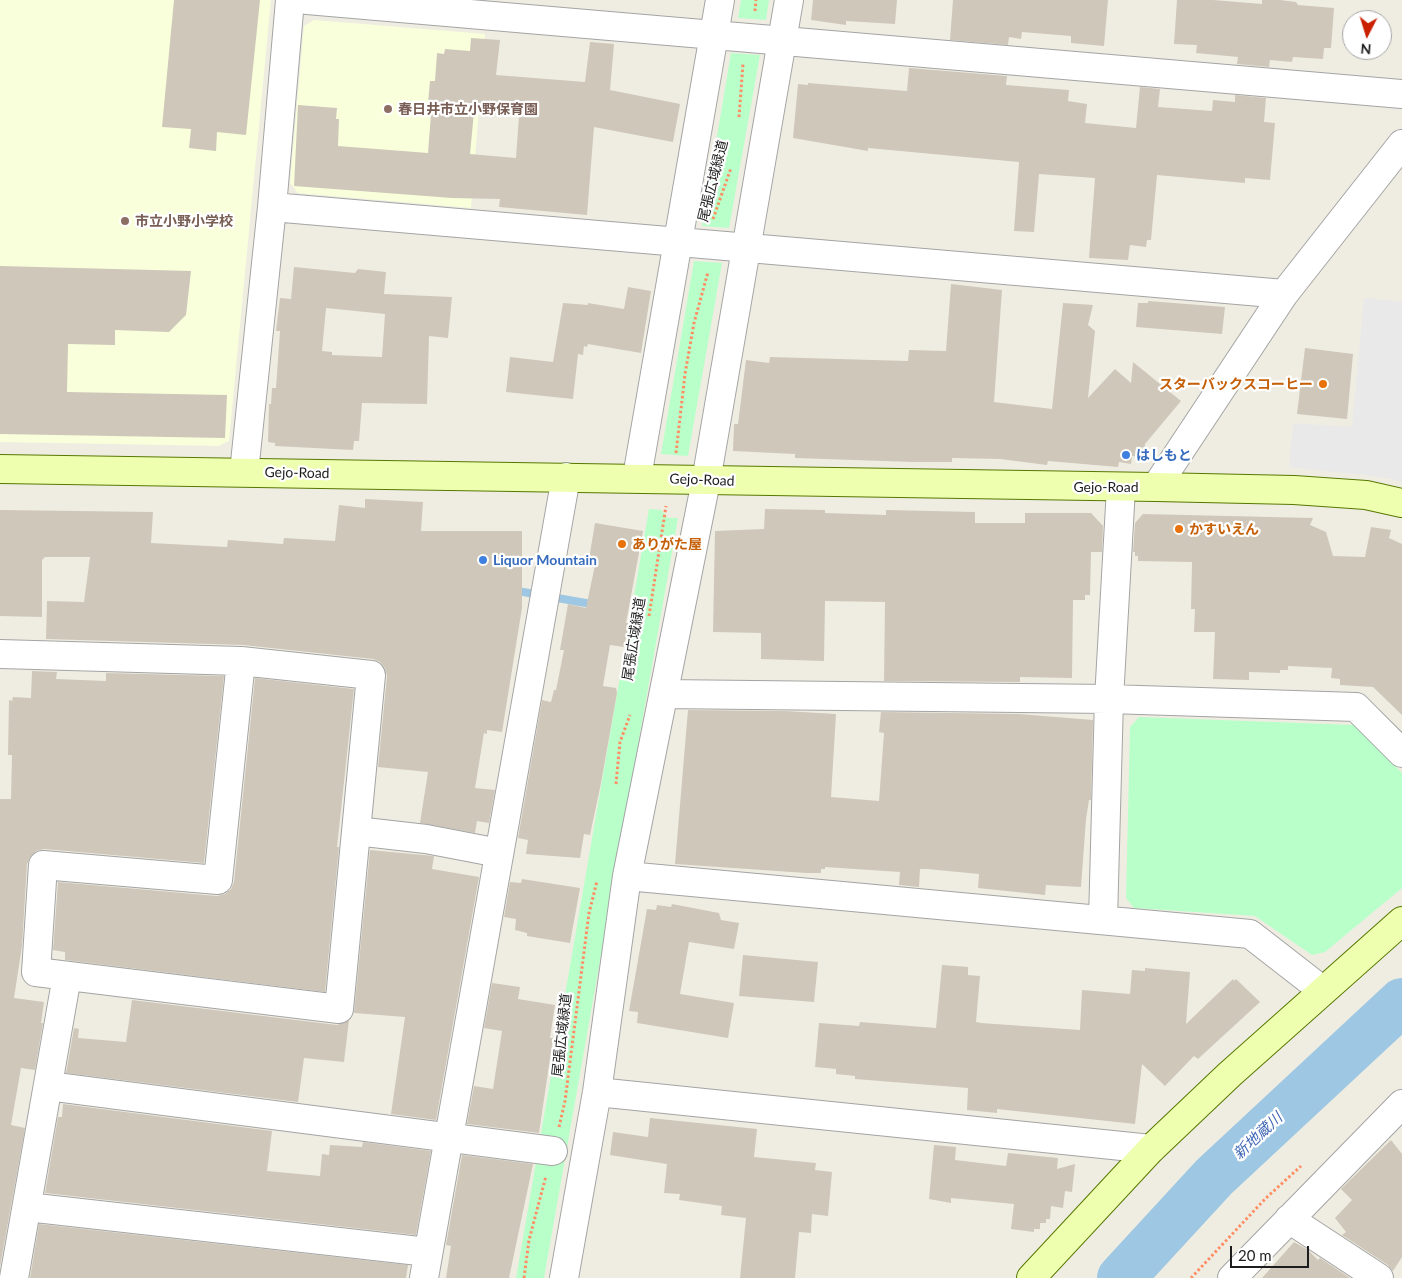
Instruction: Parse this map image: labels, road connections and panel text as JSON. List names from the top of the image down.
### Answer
{
  "streets": {
    "street": ["Gejo-Road"],
    "path": ["尾張広域緑道"]
  },
  "crossings": [
    ["尾張広域緑道", "Gejo-Road"]
  ],
  "water": ["新地蔵川"],
  "places": [
    "春日井市立小野保育園",
    "市立小野小学校",
    "スターバックスコーヒー",
    "はしもと",
    "かすいえん",
    "ありがた屋",
    "Liquor Mountain"
  ],
  "scale_bar": "20 m",
  "north": "bottom"
}
